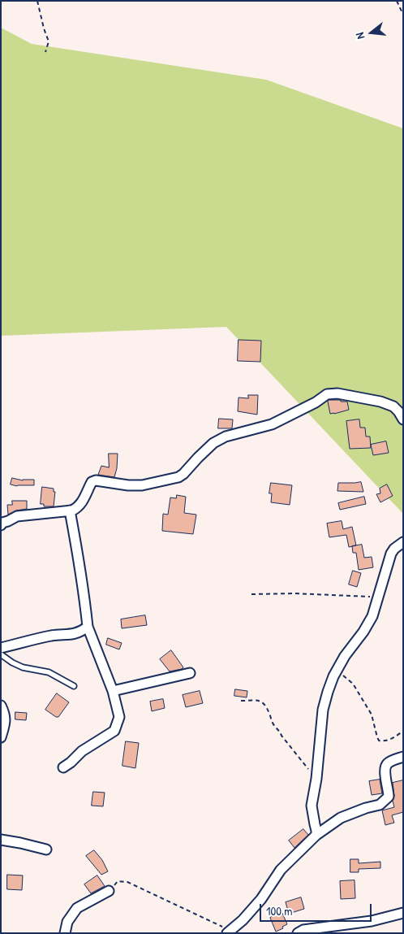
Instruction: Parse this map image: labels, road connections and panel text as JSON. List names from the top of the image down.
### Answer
{
  "scale_bar": "100 m",
  "north": "left"
}
